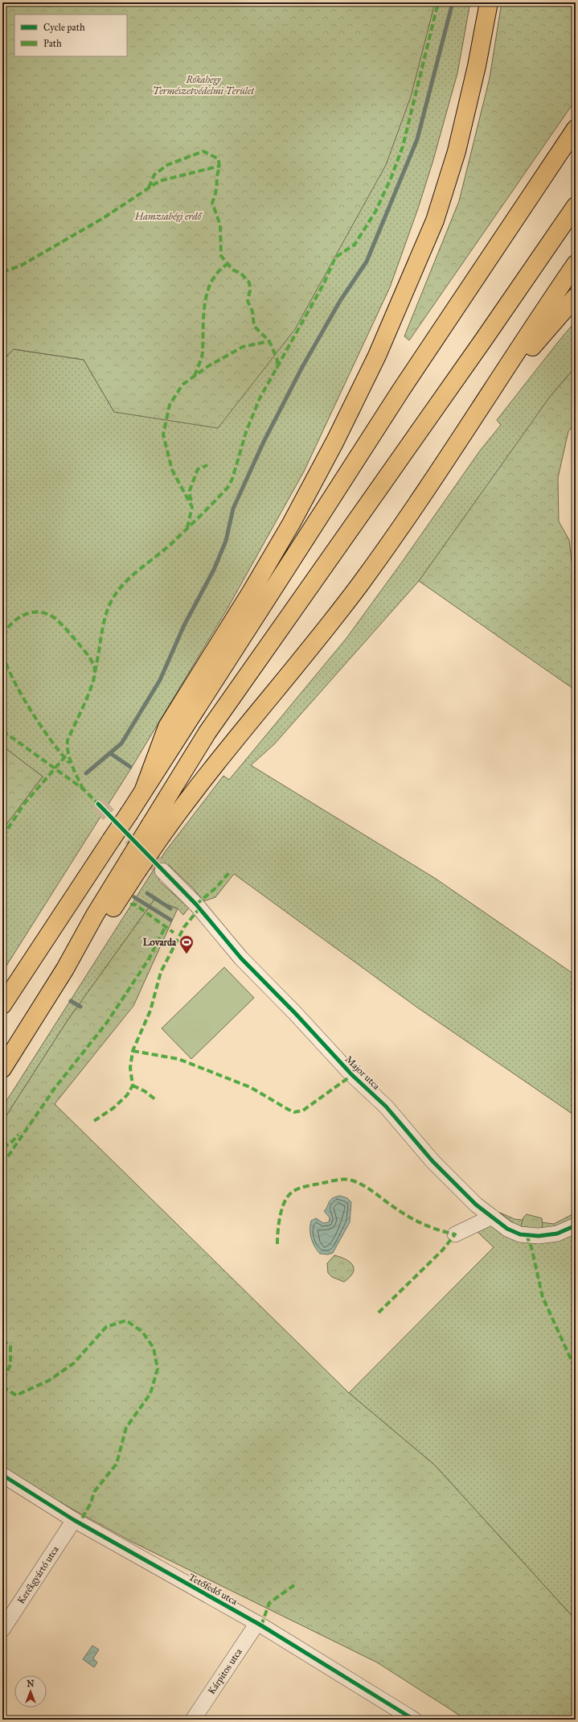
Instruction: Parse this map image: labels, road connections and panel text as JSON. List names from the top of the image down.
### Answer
{
  "streets": {
    "street": [
      "Major utca",
      "Kerékgyártó utca",
      "Tetőfedő utca",
      "Kárpitos utca"
    ]
  },
  "crossings": [
    ["Kerékgyártó utca", "Tetőfedő utca"],
    ["Tetőfedő utca", "Kárpitos utca"]
  ],
  "parks": ["Rókahegy Természetvédelmi Terület", "Hamzsabégi erdő"],
  "places": {
    "sports": ["Lovarda"]
  },
  "legend": ["Cycle path", "Path"],
  "north": "top"
}
